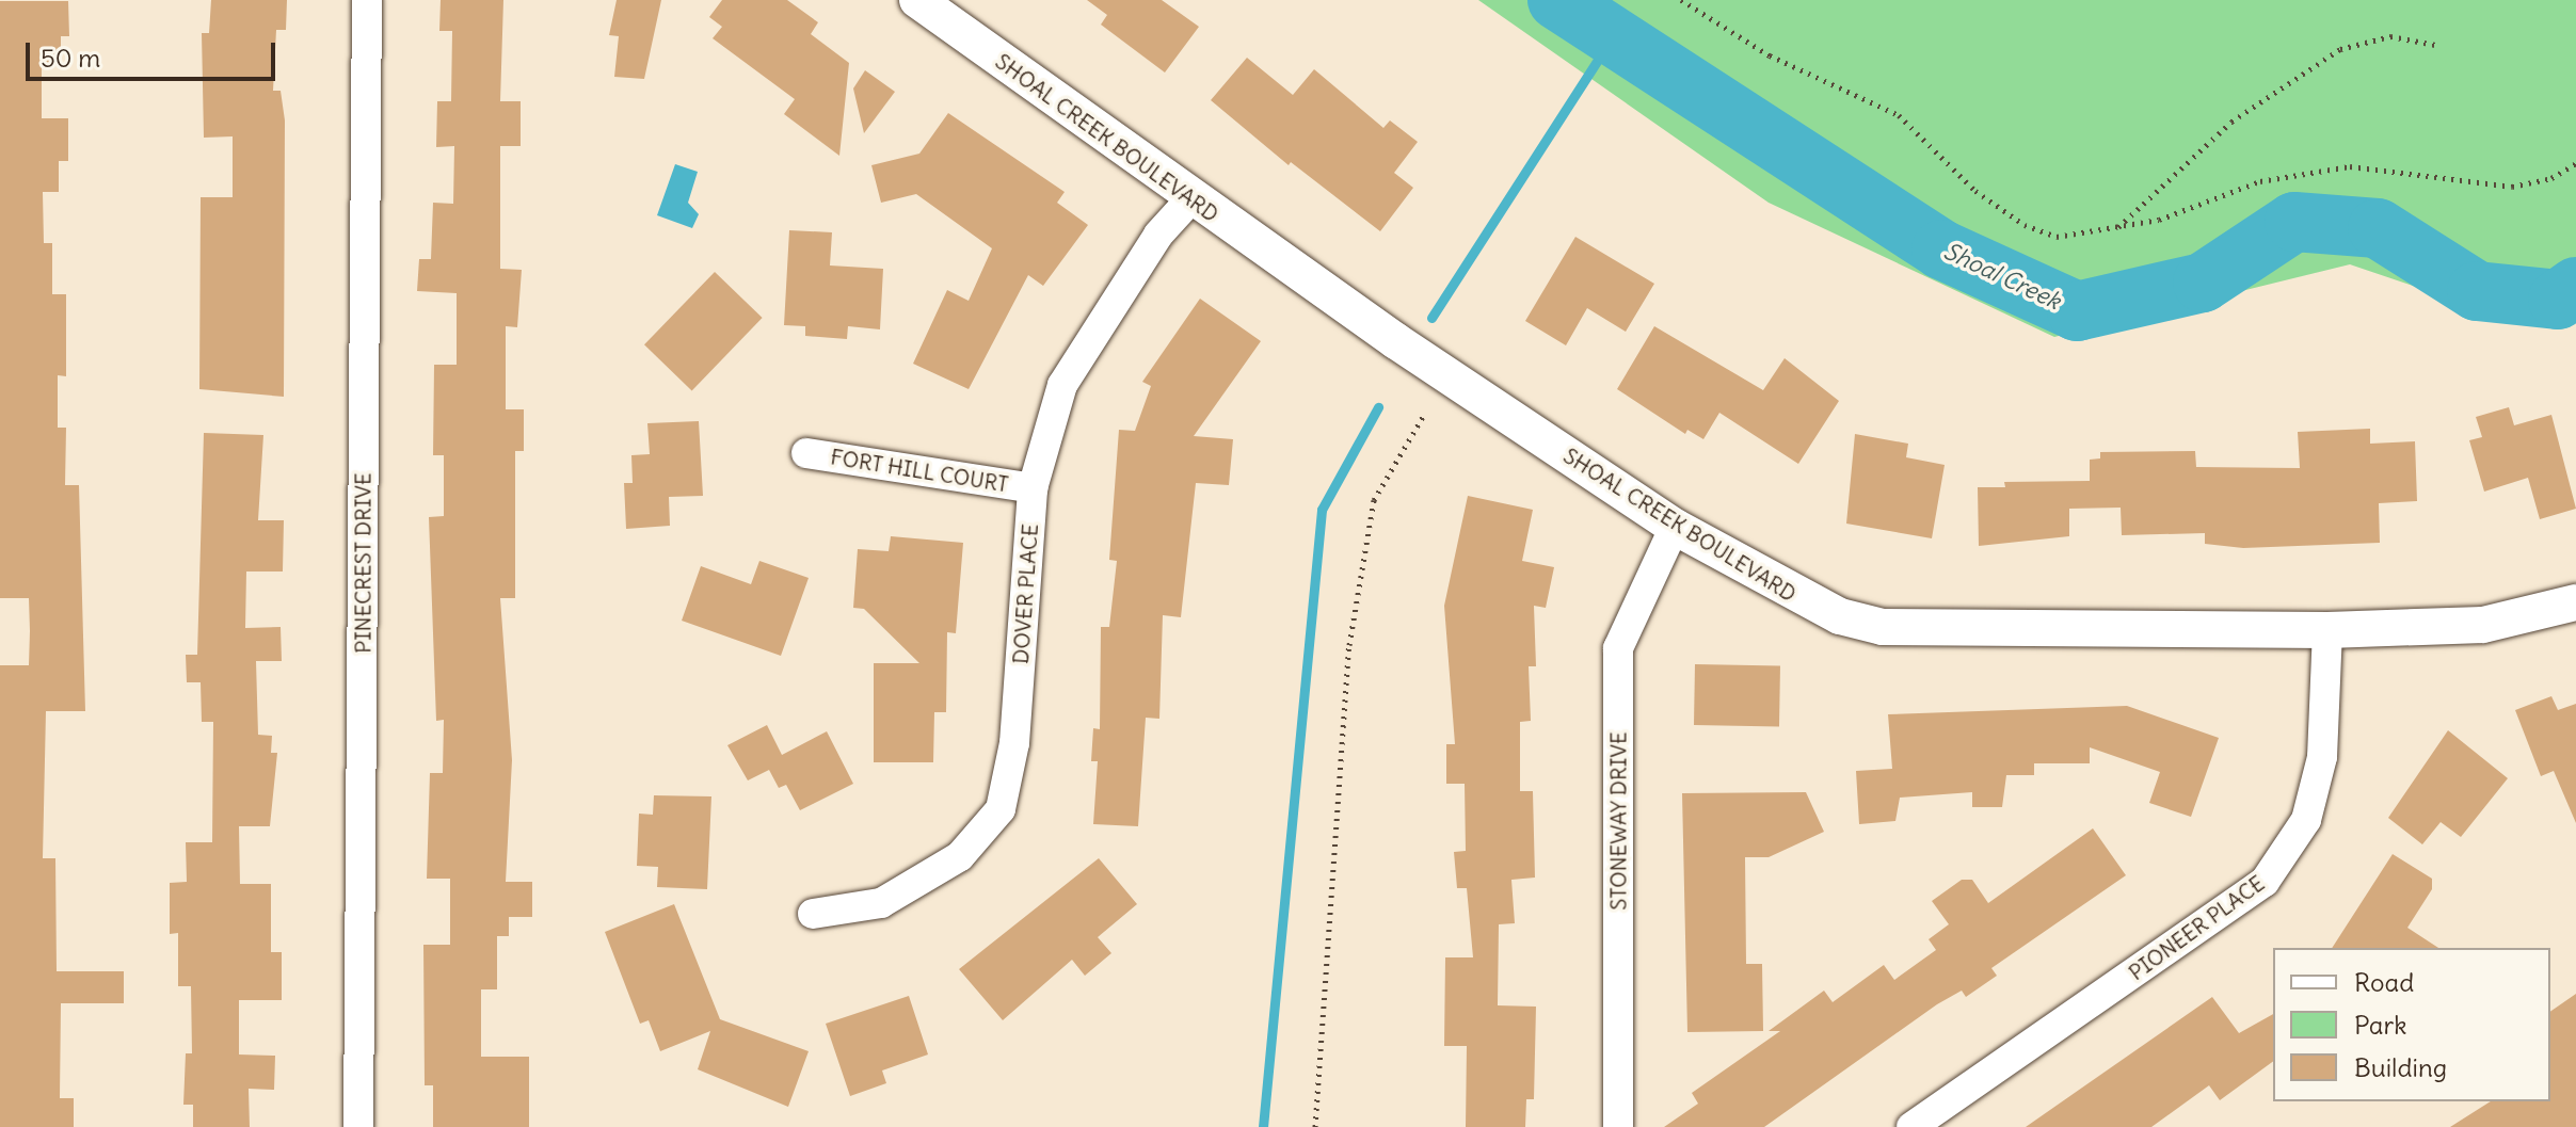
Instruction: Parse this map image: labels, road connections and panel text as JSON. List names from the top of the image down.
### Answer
{
  "streets": {
    "street": [
      "SHOAL CREEK BOULEVARD",
      "FORT HILL COURT",
      "PINECREST DRIVE",
      "DOVER PLACE",
      "STONEWAY DRIVE",
      "PIONEER PLACE"
    ]
  },
  "crossings": [
    ["SHOAL CREEK BOULEVARD", "DOVER PLACE"],
    ["SHOAL CREEK BOULEVARD", "STONEWAY DRIVE"],
    ["SHOAL CREEK BOULEVARD", "PIONEER PLACE"],
    ["FORT HILL COURT", "DOVER PLACE"]
  ],
  "water": ["Shoal Creek"],
  "legend": ["Road", "Park", "Building"],
  "scale_bar": "50 m"
}
